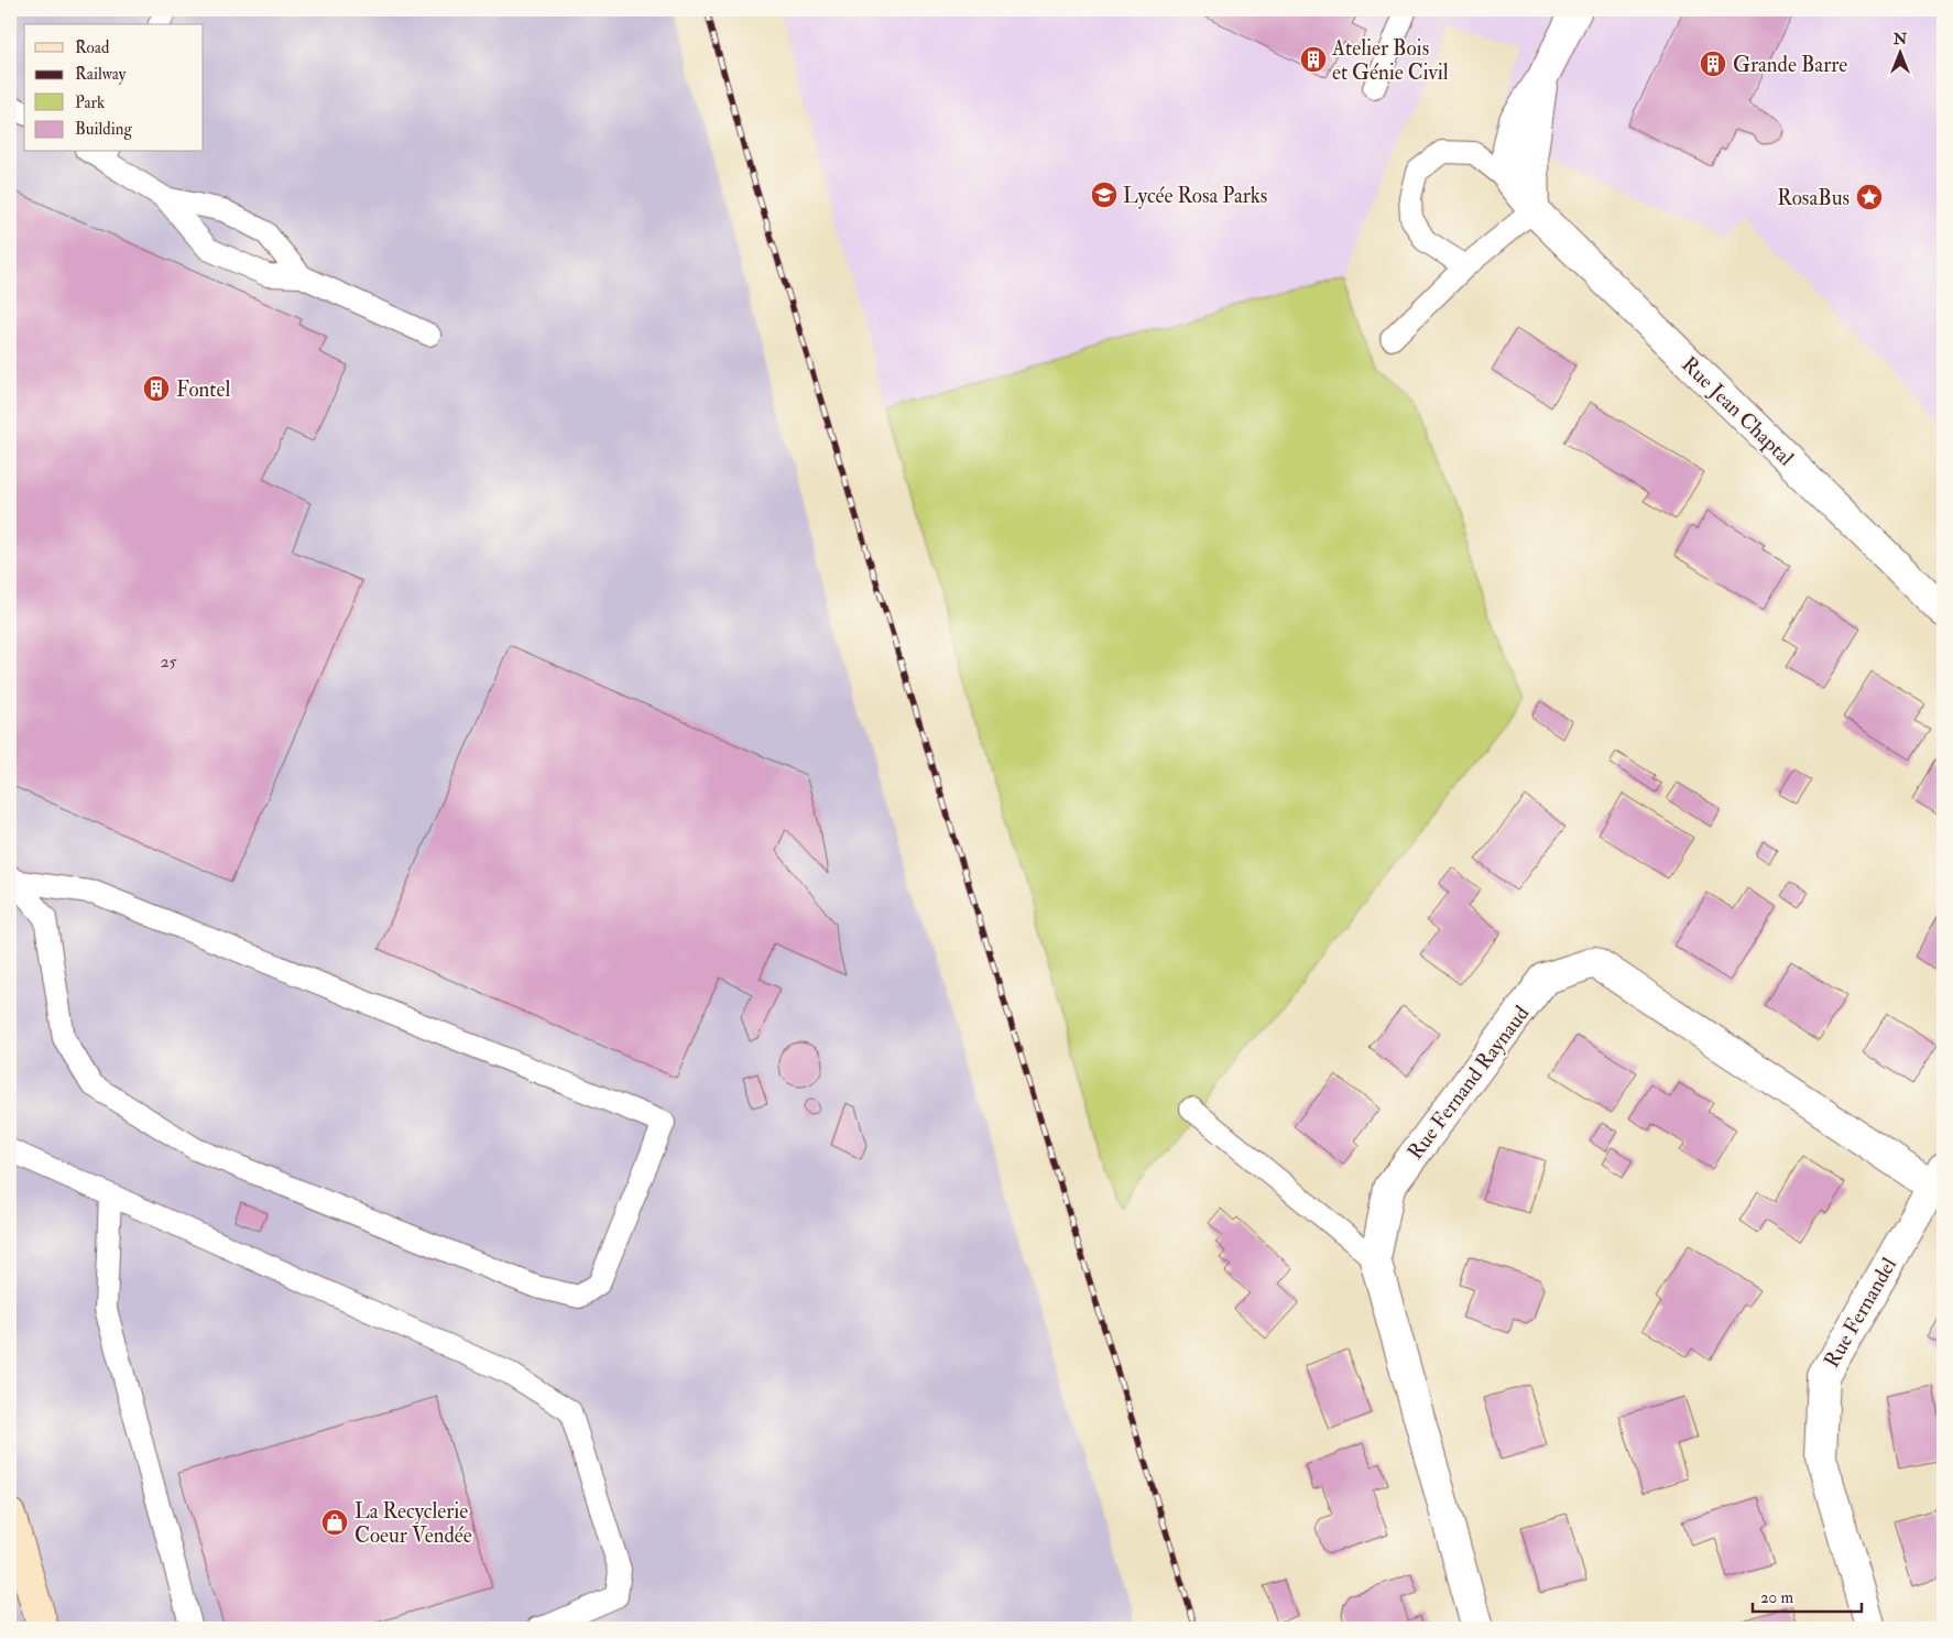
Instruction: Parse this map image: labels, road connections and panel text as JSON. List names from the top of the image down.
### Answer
{
  "streets": {
    "street": ["Rue Jean Chaptal", "Rue Fernand Raynaud", "Rue Fernandel"]
  },
  "crossings": [
    ["Rue Fernand Raynaud", "Rue Fernandel"]
  ],
  "places": {
    "building": ["Atelier Bois et Génie Civil", "Grande Barre", "Fontel"],
    "school or university": ["Lycée Rosa Parks"],
    "place": ["RosaBus"],
    "shop": ["La Recyclerie Coeur Vendée"]
  },
  "house_numbers": ["25"],
  "legend": [
    "Road",
    "Railway",
    "Park",
    "Building"
  ],
  "scale_bar": "20 m",
  "north": "top"
}
